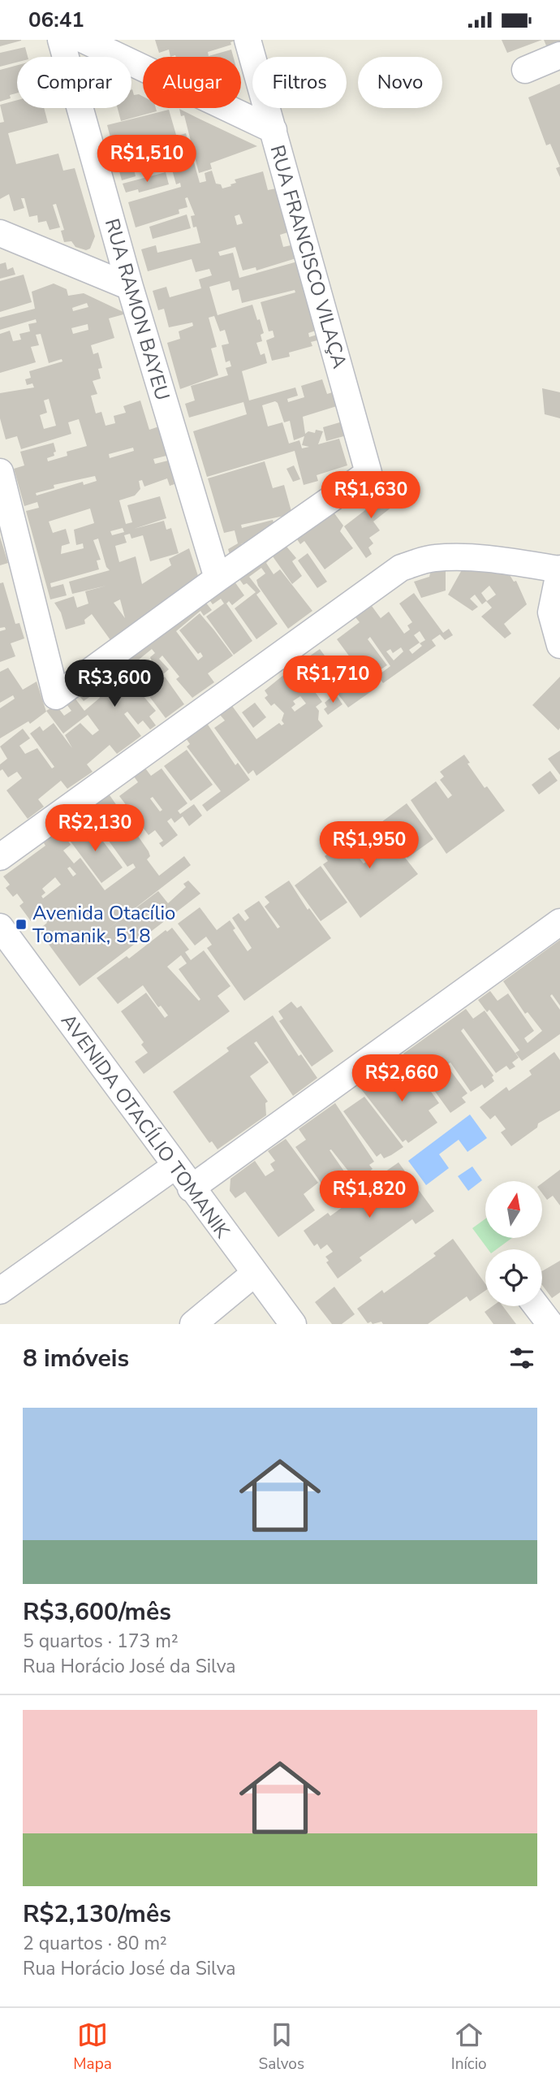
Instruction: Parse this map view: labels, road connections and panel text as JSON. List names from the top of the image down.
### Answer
{
  "streets": {
    "street": ["RUA FRANCISCO VILAÇA", "RUA RAMON BAYEU", "AVENIDA OTACÍLIO TOMANIK"]
  },
  "crossings": [
    ["RUA FRANCISCO VILAÇA", "RUA RAMON BAYEU"]
  ],
  "places": {
    "transit": ["Avenida Otacílio Tomanik, 518"]
  },
  "north": "top",
  "page": {
    "status": "06:41",
    "chip": [
      "Comprar",
      "Alugar",
      "Filtros",
      "Novo"
    ],
    "price": [
      "R$1,510",
      "R$1,630",
      "R$1,710",
      "R$3,600",
      "R$2,130",
      "R$1,950",
      "R$2,660",
      "R$1,820"
    ],
    "heading": "8 imóveis",
    "list": [
      {
        "name": "R$3,600/mês",
        "note": "5 quartos · 173 m² · Rua Horácio José da Silva"
      },
      {
        "name": "R$2,130/mês",
        "note": "2 quartos · 80 m² · Rua Horácio José da Silva"
      }
    ],
    "tabs": ["Mapa", "Salvos", "Início"]
  }
}
